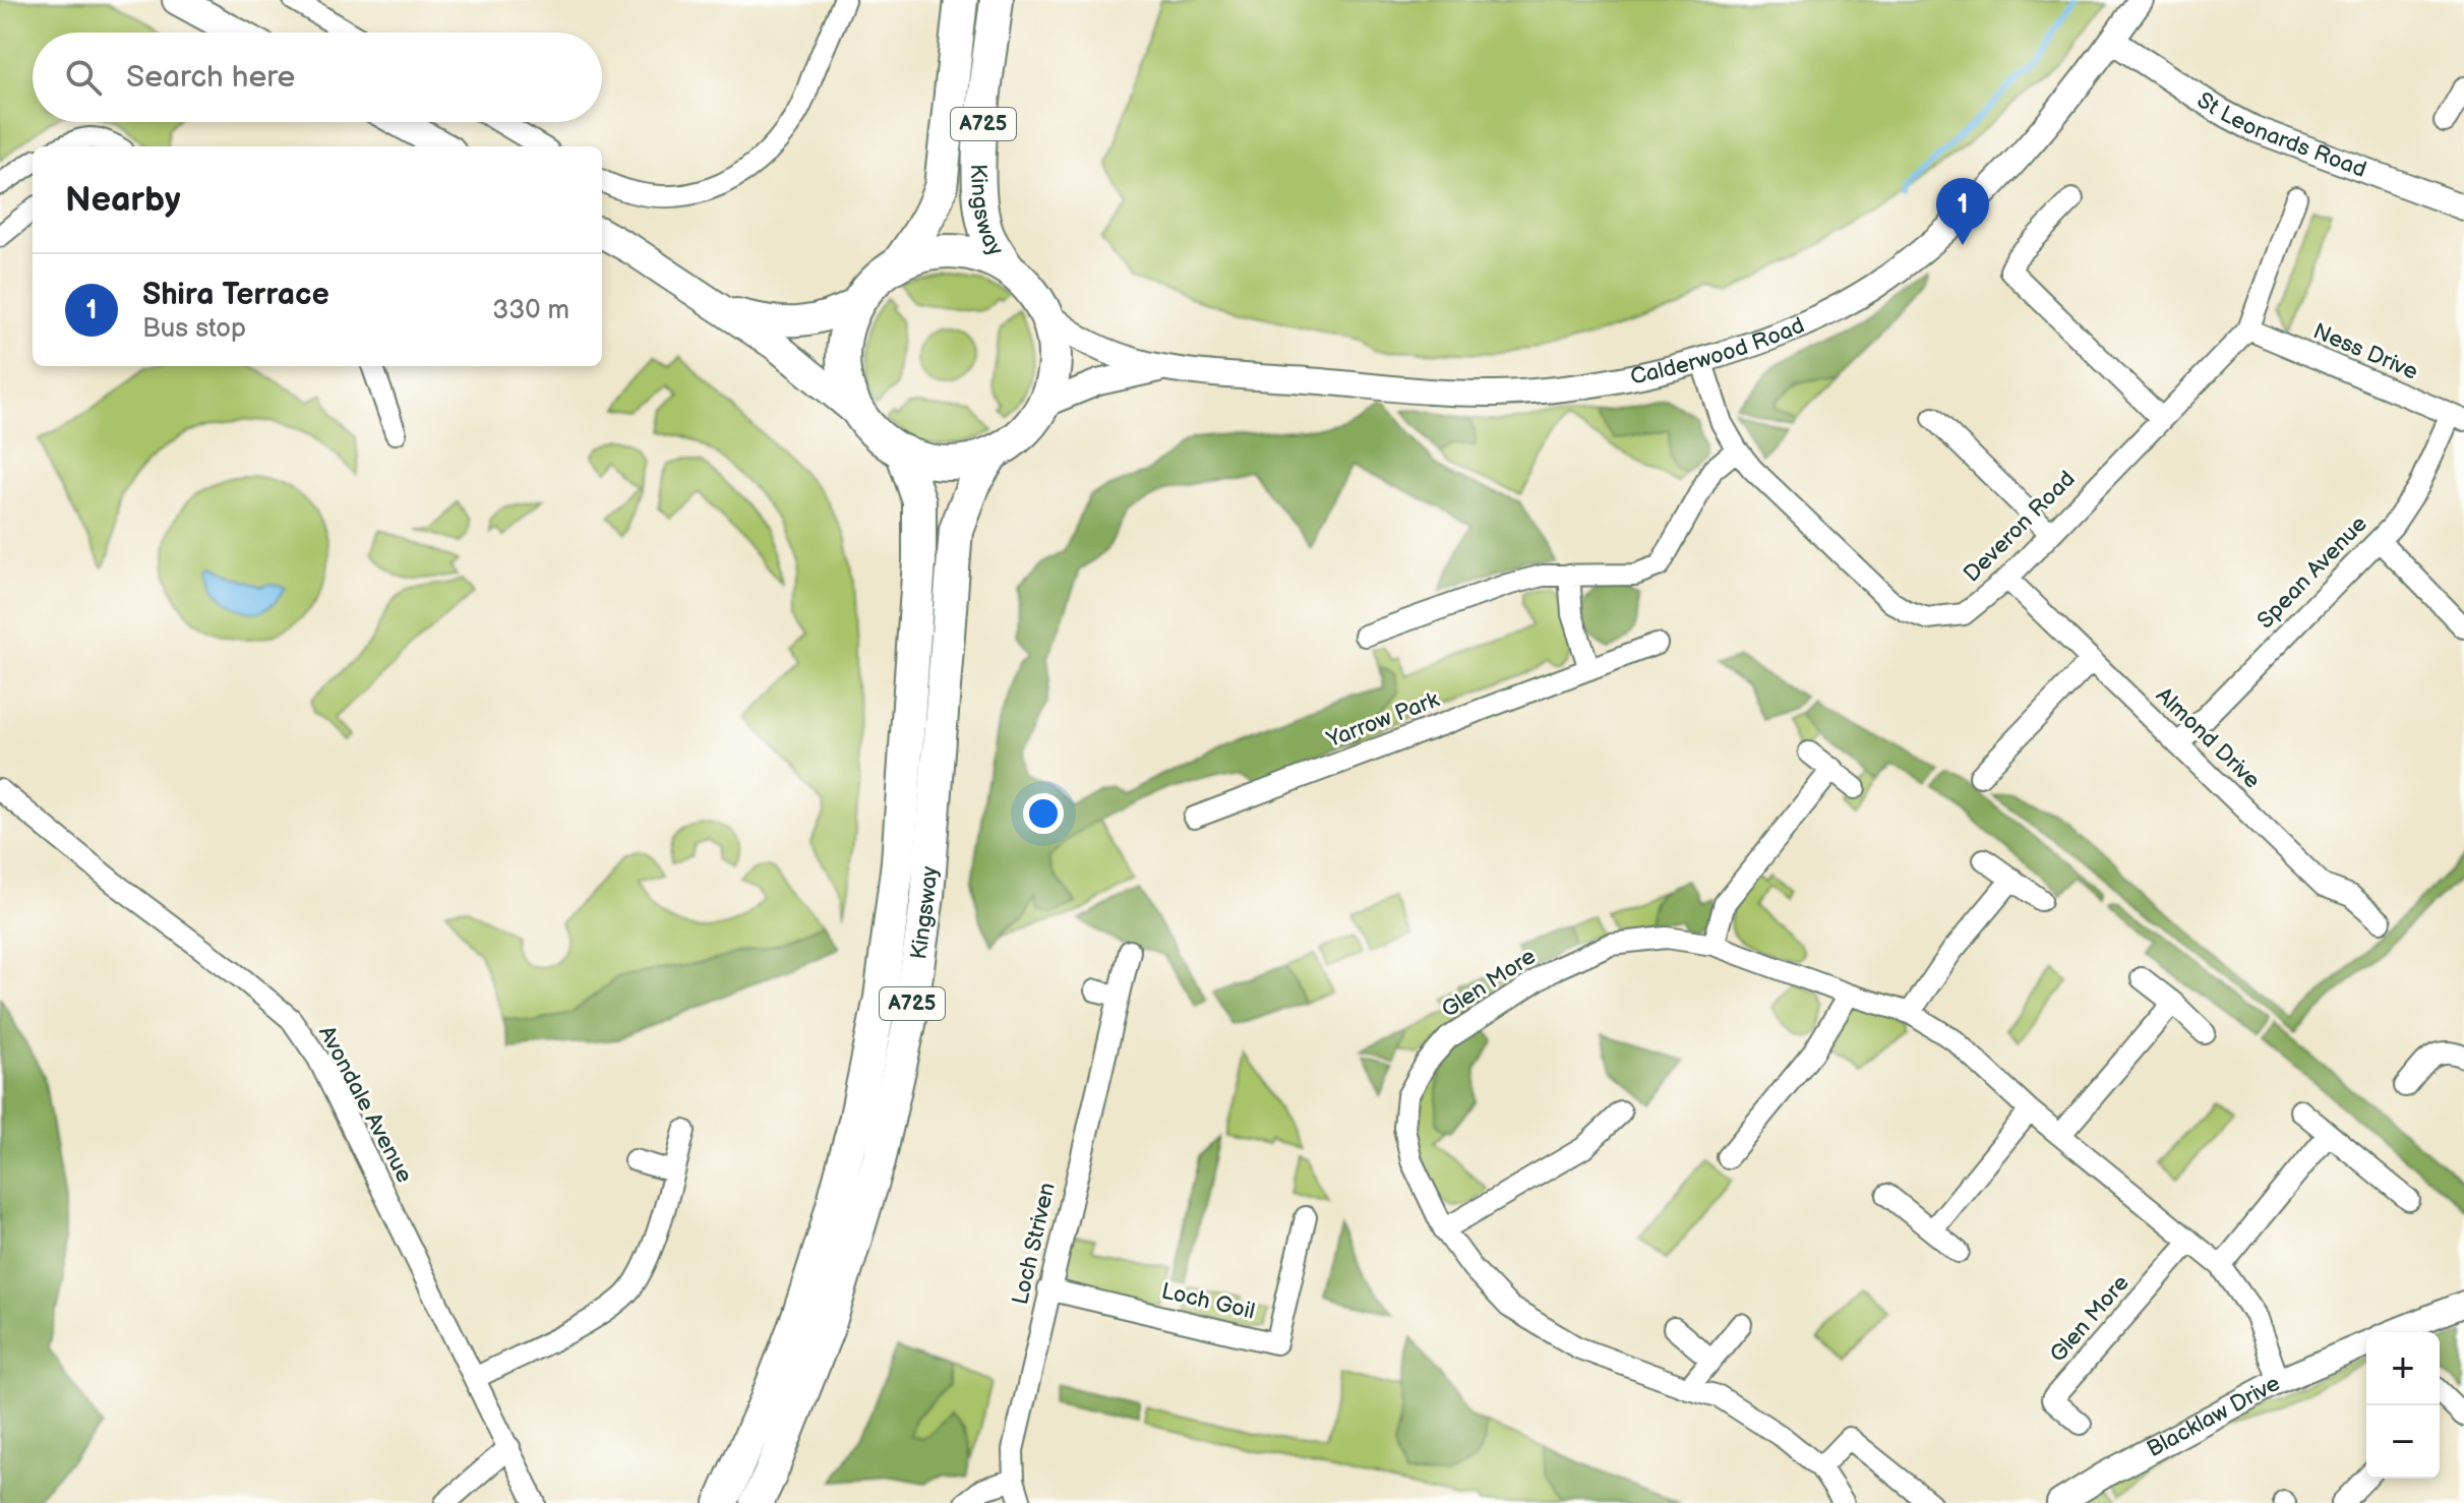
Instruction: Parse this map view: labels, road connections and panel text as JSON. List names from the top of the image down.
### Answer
{
  "streets": {
    "highway": ["A725", "Kingsway"],
    "street": [
      "St Leonards Road",
      "Calderwood Road",
      "Ness Drive",
      "Deveron Road",
      "Spean Avenue",
      "Yarrow Park",
      "Almond Drive",
      "Glen More",
      "Avondale Avenue",
      "Loch Striven",
      "Loch Goil",
      "Blacklaw Drive"
    ]
  },
  "crossings": [
    ["A725", "Kingsway"],
    ["A725", "Calderwood Road"],
    ["St Leonards Road", "Calderwood Road"],
    ["Kingsway", "Calderwood Road"],
    ["Calderwood Road", "Deveron Road"],
    ["Ness Drive", "Deveron Road"],
    ["Ness Drive", "Spean Avenue"],
    ["Deveron Road", "Almond Drive"],
    ["Spean Avenue", "Almond Drive"],
    ["Glen More", "Blacklaw Drive"],
    ["Loch Striven", "Loch Goil"]
  ],
  "page": {
    "search": "Search here",
    "heading": "Nearby",
    "pins": "1",
    "list": [
      {
        "mark": "1",
        "name": "Shira Terrace",
        "note": "Bus stop",
        "value": "330 m"
      }
    ],
    "map_buttons": ["+", "−"]
  }
}
